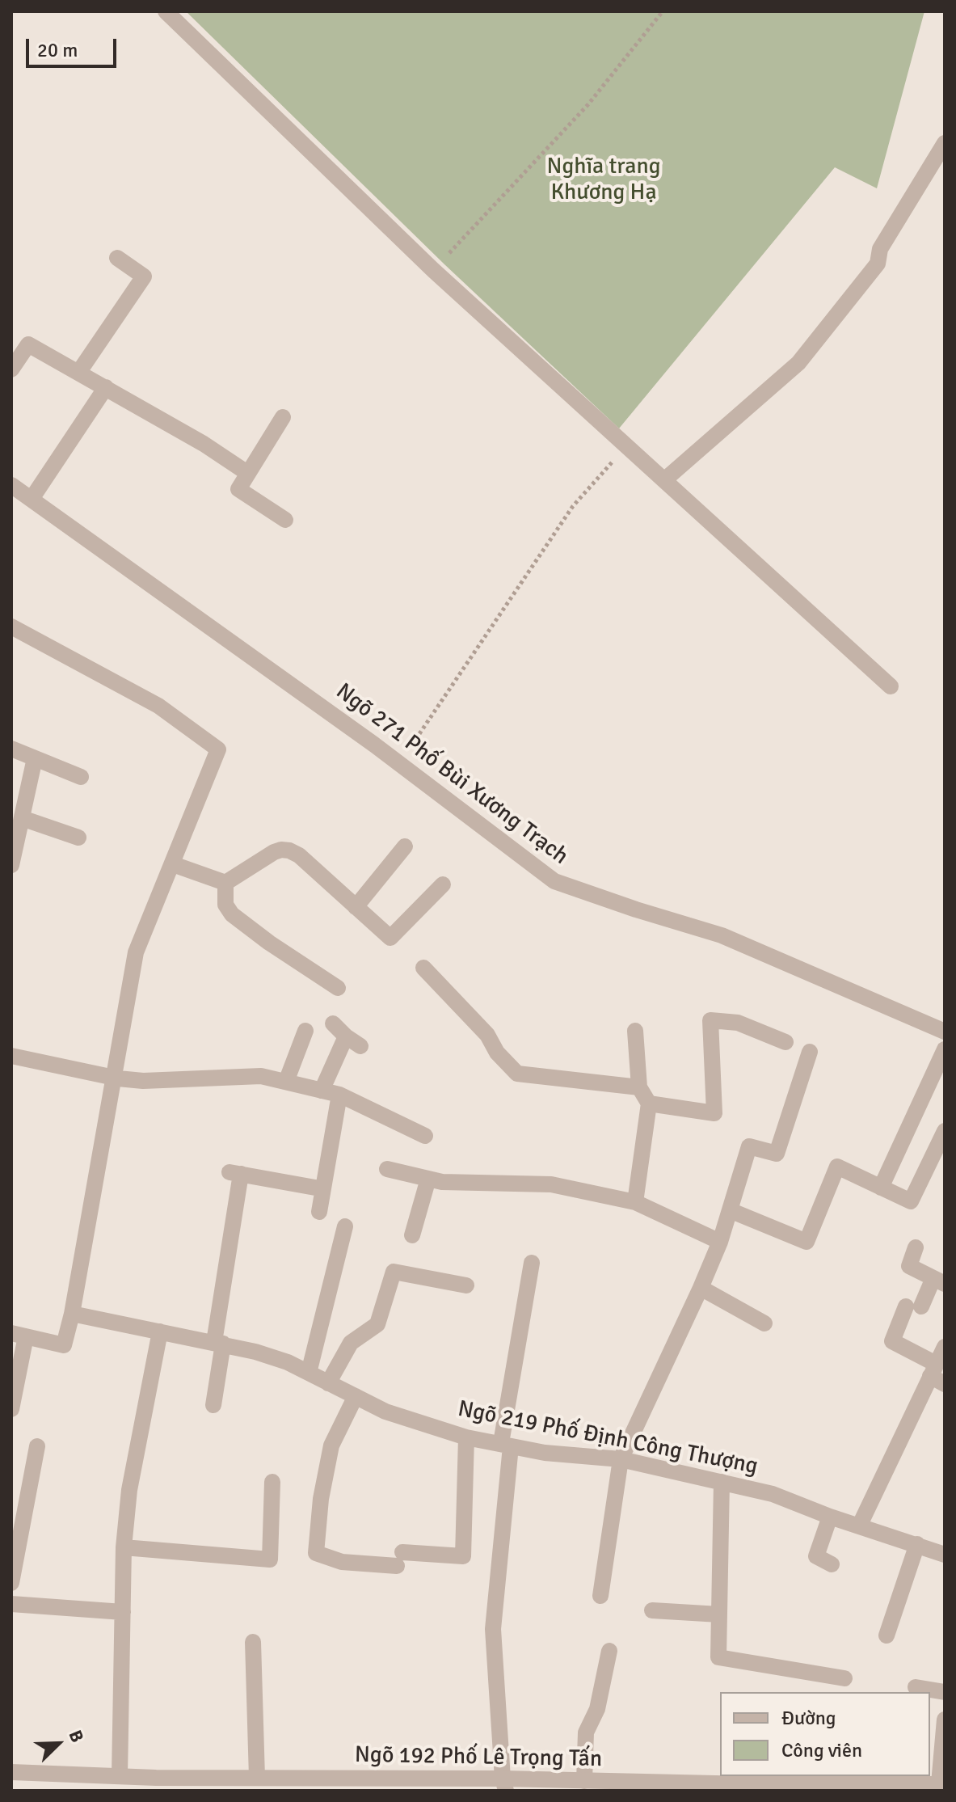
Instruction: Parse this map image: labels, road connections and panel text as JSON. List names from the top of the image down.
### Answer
{
  "streets": {
    "street": ["Ngõ 271 Phố Bùi Xương Trạch", "Ngõ 219 Phố Định Công Thượng", "Ngõ 192 Phố Lê Trọng Tấn"]
  },
  "parks": ["Nghĩa trang Khương Hạ"],
  "legend": ["Đường", "Công viên"],
  "scale_bar": "20 m",
  "north": "top right"
}
